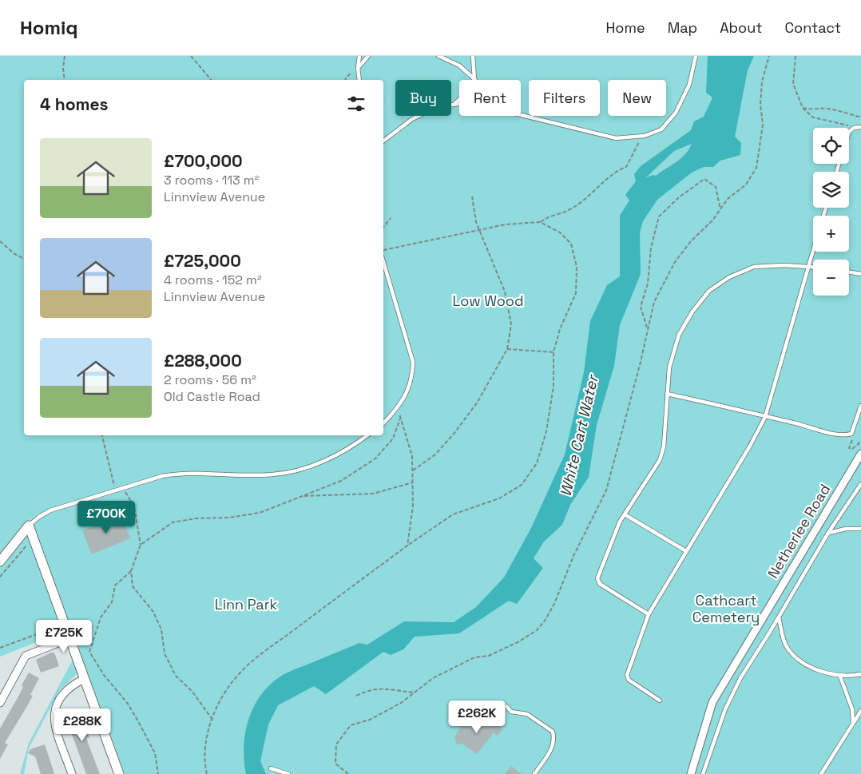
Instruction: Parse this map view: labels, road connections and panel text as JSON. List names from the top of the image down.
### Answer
{
  "streets": {
    "street": ["Netherlee Road"]
  },
  "water": ["White Cart Water"],
  "parks": ["Low Wood", "Cathcart Cemetery", "Linn Park"],
  "page": {
    "header": "Homiq",
    "nav": [
      "Home",
      "Map",
      "About",
      "Contact"
    ],
    "chip": [
      "Buy",
      "Rent",
      "Filters",
      "New"
    ],
    "heading": "4 homes",
    "map_buttons": ["+", "−"],
    "list": [
      {
        "name": "£700,000",
        "note": "3 rooms · 113 m² · Linnview Avenue"
      },
      {
        "name": "£725,000",
        "note": "4 rooms · 152 m² · Linnview Avenue"
      },
      {
        "name": "£288,000",
        "note": "2 rooms · 56 m² · Old Castle Road"
      }
    ],
    "price": [
      "£700K",
      "£725K",
      "£262K",
      "£288K"
    ]
  }
}
